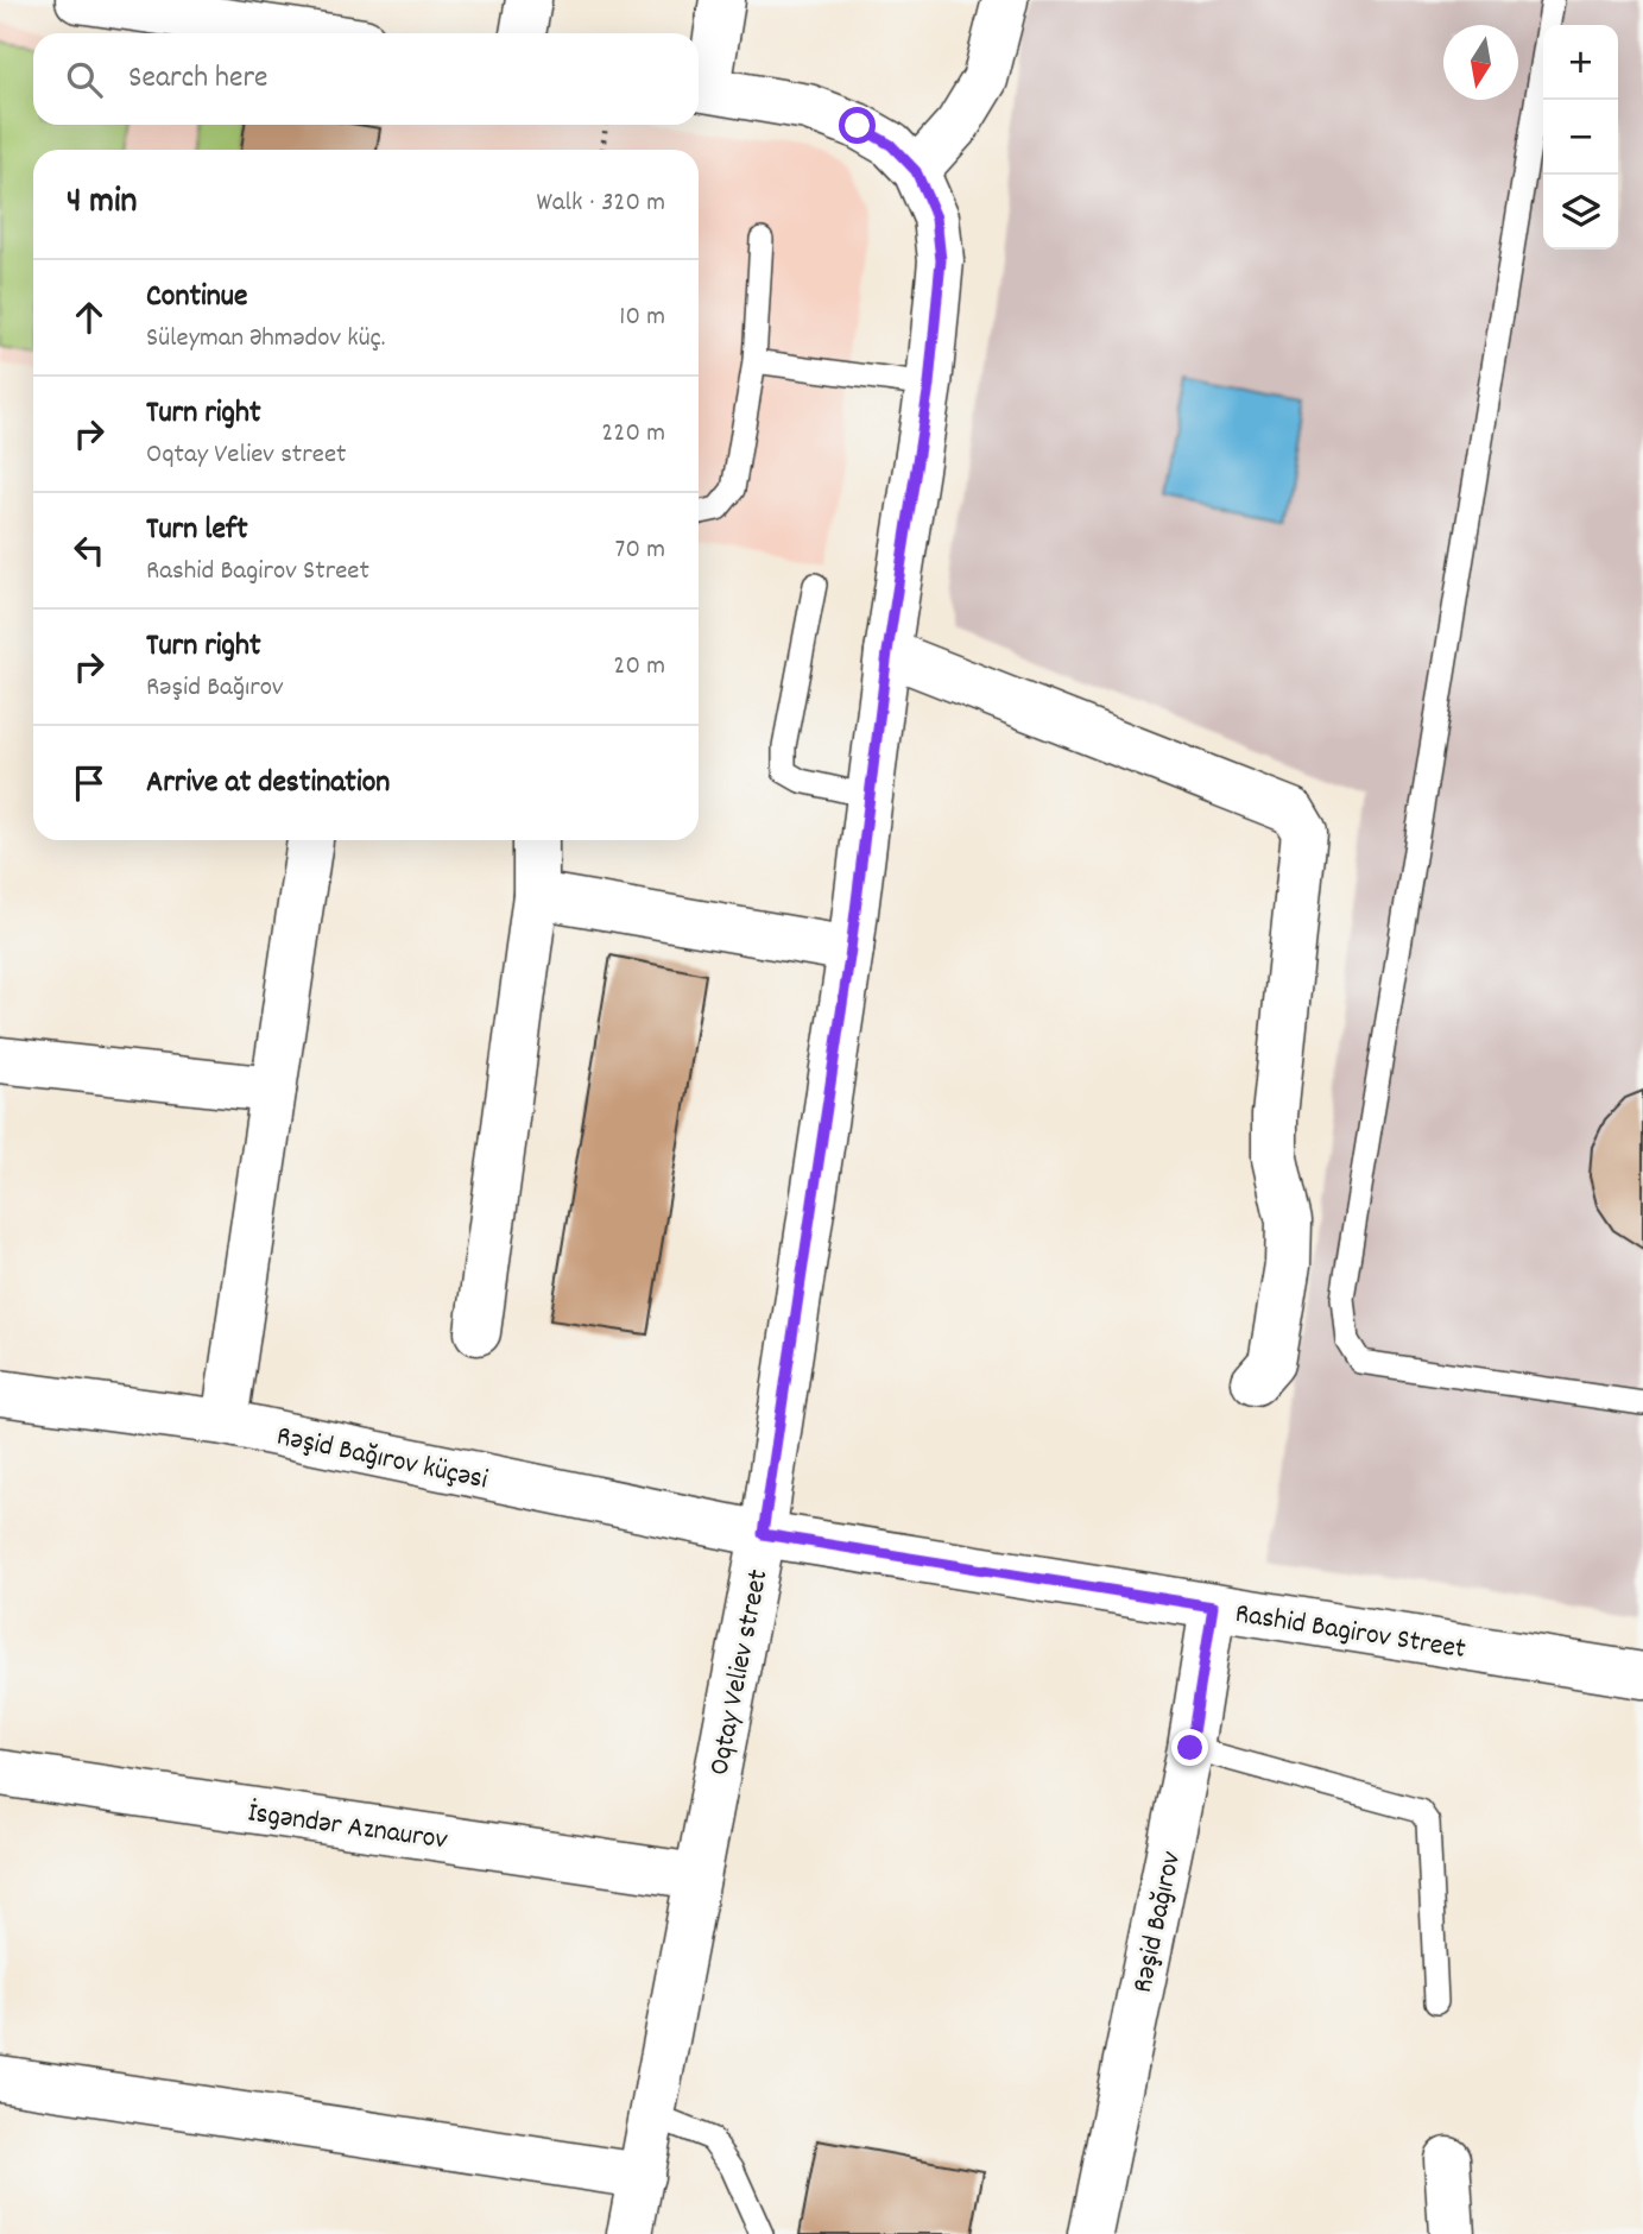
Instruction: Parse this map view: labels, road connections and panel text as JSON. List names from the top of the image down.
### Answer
{
  "streets": {
    "street": [
      "Rəşid Bağırov küçəsi",
      "Rashid Bagirov Street",
      "Oqtay Veliev street",
      "İsgəndər Aznaurov",
      "Rəşid Bağırov"
    ]
  },
  "crossings": [
    ["Rəşid Bağırov küçəsi", "Rashid Bagirov Street"],
    ["Rəşid Bağırov küçəsi", "Oqtay Veliev street"],
    ["Rashid Bagirov Street", "Oqtay Veliev street"],
    ["Rashid Bagirov Street", "Rəşid Bağırov"],
    ["Oqtay Veliev street", "İsgəndər Aznaurov"]
  ],
  "north": "bottom",
  "page": {
    "map_buttons": ["+", "−"],
    "search": "Search here",
    "heading": ["4 min", "Walk · 320 m"],
    "list": [
      ["Continue", "Süleyman Əhmədov küç.", "10 m"],
      ["Turn right", "Oqtay Veliev street", "220 m"],
      ["Turn left", "Rashid Bagirov Street", "70 m"],
      ["Turn right", "Rəşid Bağırov", "20 m"],
      "Arrive at destination"
    ]
  }
}
